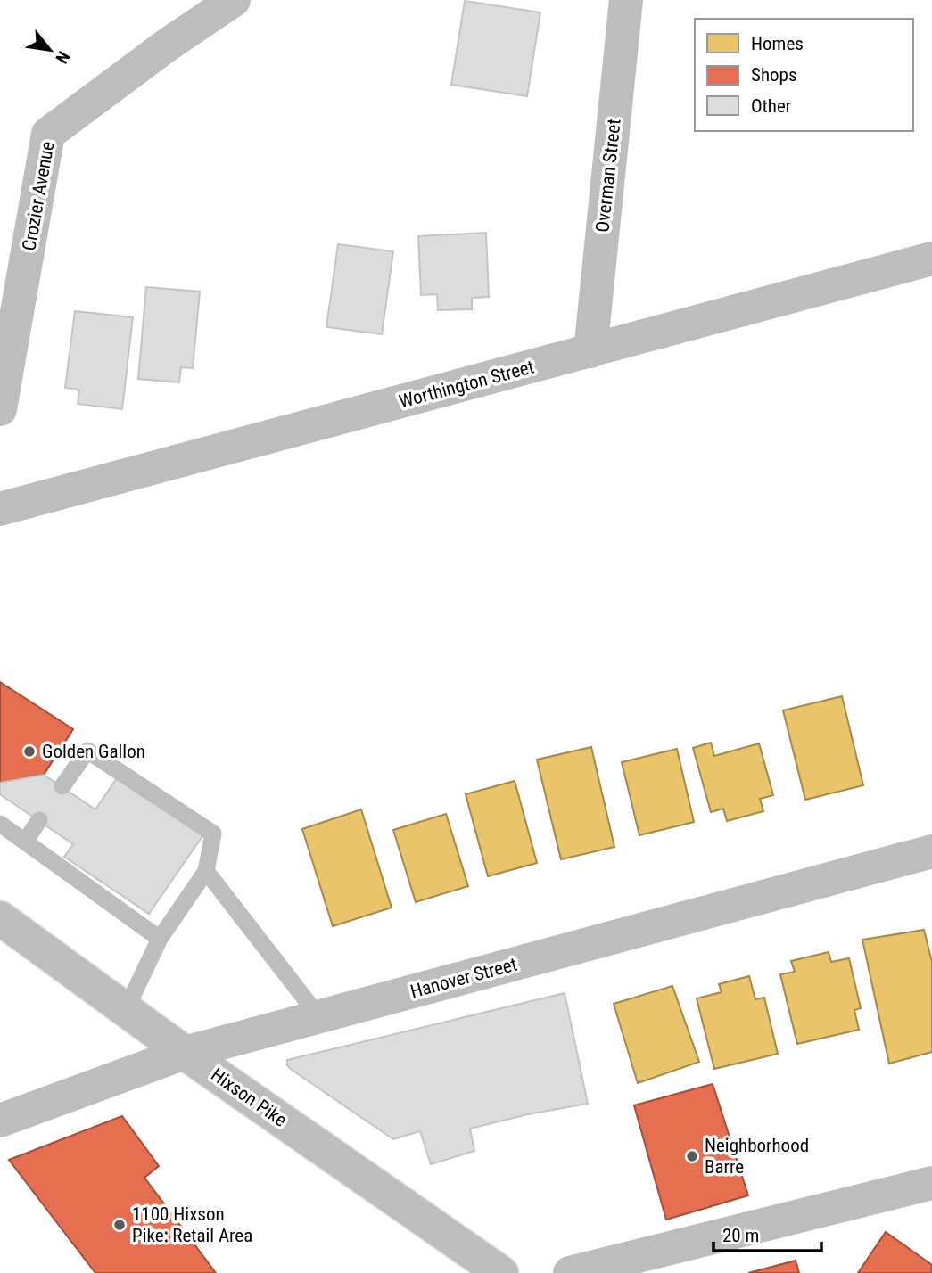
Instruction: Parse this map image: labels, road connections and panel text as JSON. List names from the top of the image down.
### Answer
{
  "streets": {
    "street": [
      "Overman Street",
      "Crozier Avenue",
      "Worthington Street",
      "Hanover Street",
      "Hixson Pike"
    ]
  },
  "crossings": [
    ["Overman Street", "Worthington Street"],
    ["Hanover Street", "Hixson Pike"]
  ],
  "places": ["Golden Gallon", "Neighborhood Barre", "1100 Hixson Pike: Retail Area"],
  "legend": ["Homes", "Shops", "Other"],
  "scale_bar": "20 m",
  "north": "bottom right"
}
